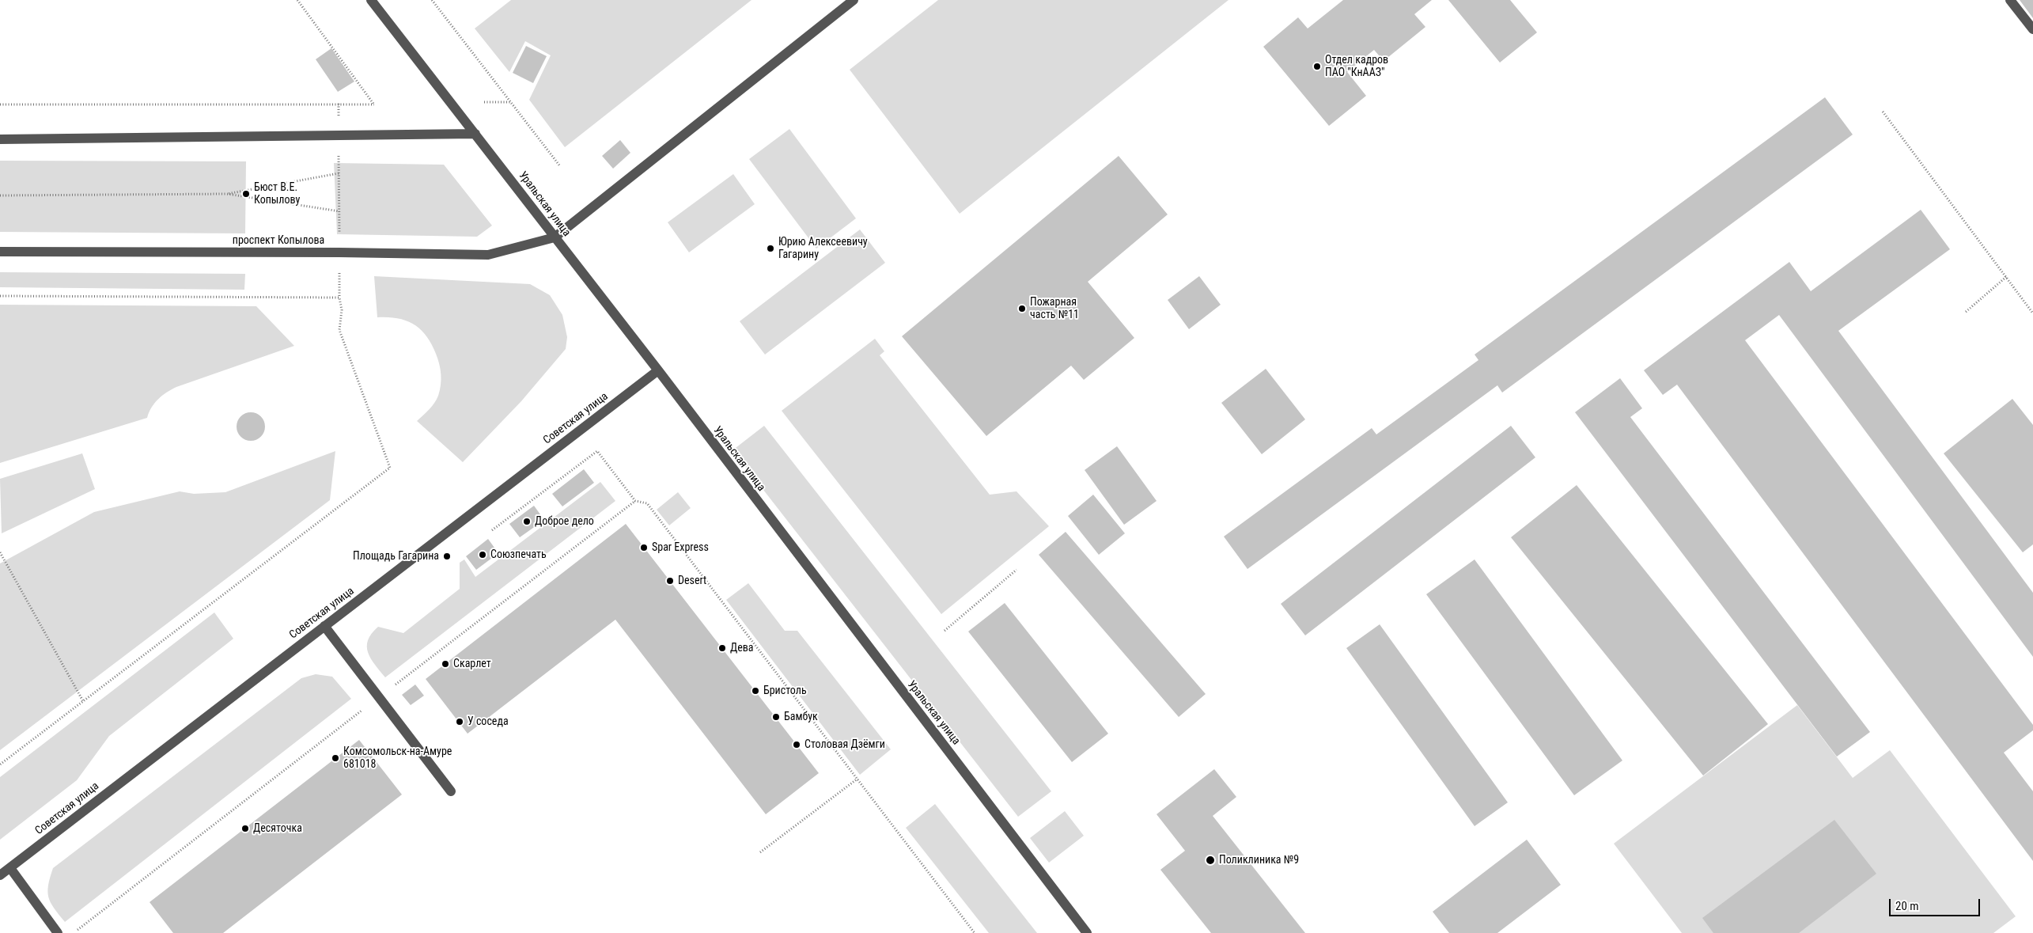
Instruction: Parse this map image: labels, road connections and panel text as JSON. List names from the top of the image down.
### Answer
{
  "streets": {
    "street": ["Уральская улица", "проспект Копылова", "Советская улица"]
  },
  "crossings": [
    ["Уральская улица", "проспект Копылова"],
    ["Уральская улица", "Советская улица"]
  ],
  "places": [
    "Отдел кадров ПАО \"КнААЗ\"",
    "Бюст В.Е. Копылову",
    "Юрию Алексеевичу Гагарину",
    "Пожарная часть №11",
    "Доброе дело",
    "Spar Express",
    "Союзпечать",
    "Площадь Гагарина",
    "Desert",
    "Дева",
    "Скарлет",
    "Бристоль",
    "Бамбук",
    "У соседа",
    "Столовая Дзёмги",
    "Комсомольск-на-Амуре 681018",
    "Десяточка",
    "Поликлиника №9"
  ],
  "scale_bar": "20 m"
}
